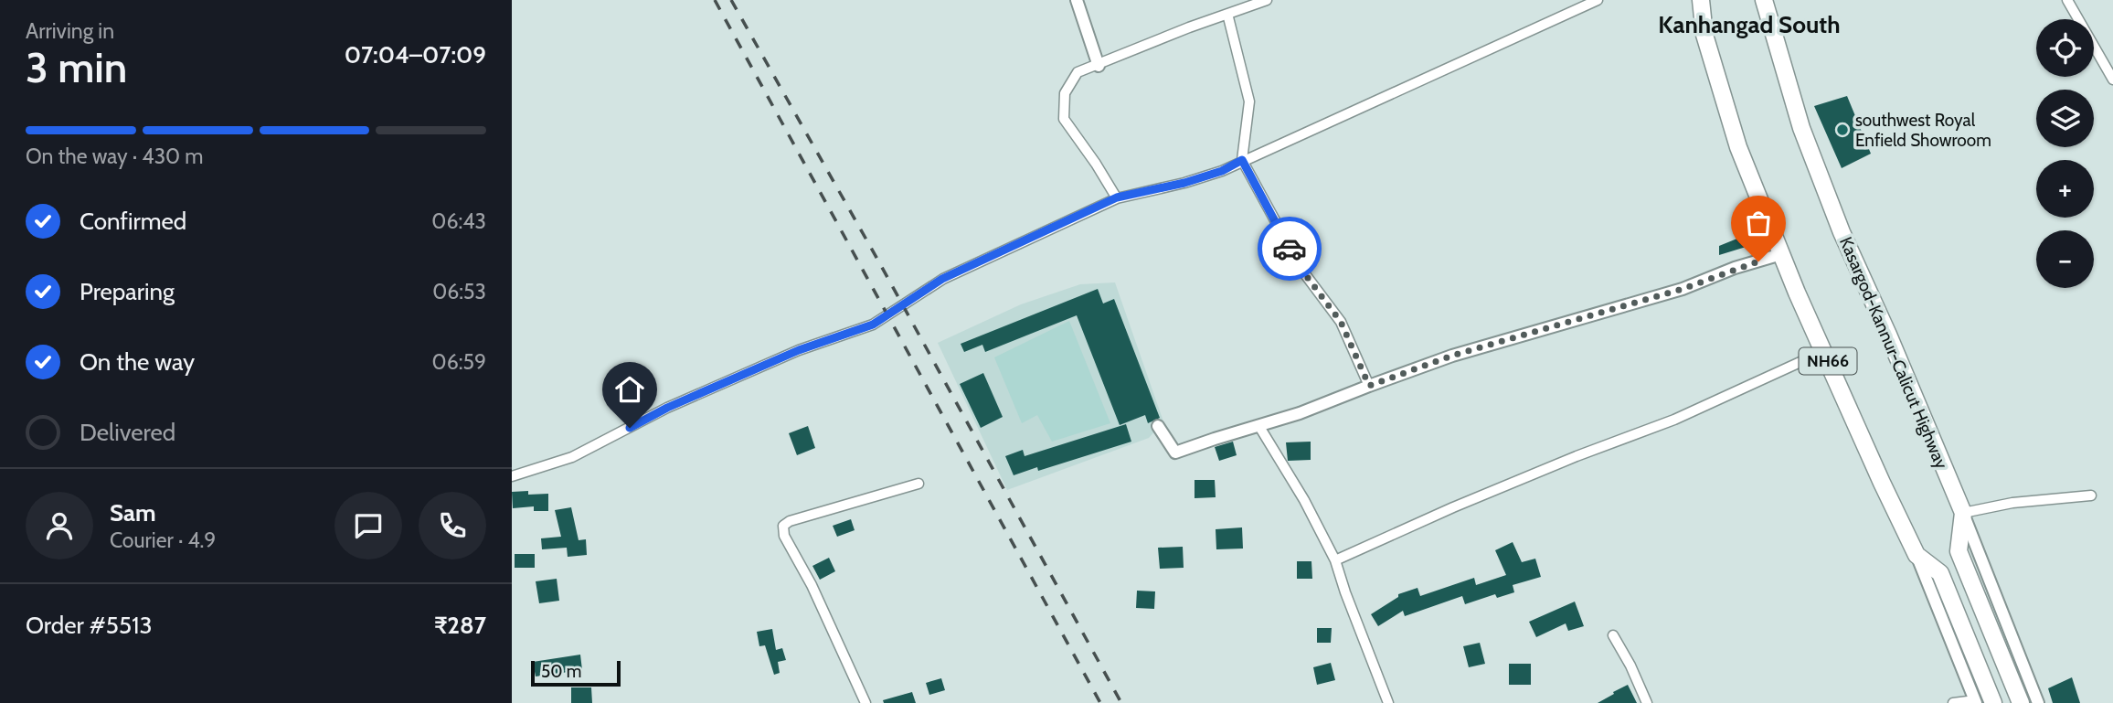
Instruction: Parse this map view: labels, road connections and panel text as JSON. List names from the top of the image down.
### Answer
{
  "streets": {
    "highway": ["Kasargod-Kannur-Calicut Highway", "NH66"]
  },
  "districts": ["Kanhangad South"],
  "places": ["southwest Royal Enfield Showroom"],
  "scale_bar": "50 m",
  "page": {
    "heading": ["3 min", "Arriving in", "07:04–07:09"],
    "panel": [
      "Sam",
      "Courier · 4.9",
      "Order #5513",
      "₹287"
    ],
    "map_buttons": ["+", "−"],
    "bar": "On the way · 430 m",
    "list": [
      ["Confirmed", "06:43"],
      ["Preparing", "06:53"],
      ["On the way", "06:59"],
      "Delivered"
    ],
    "scale": "50 m"
  }
}
